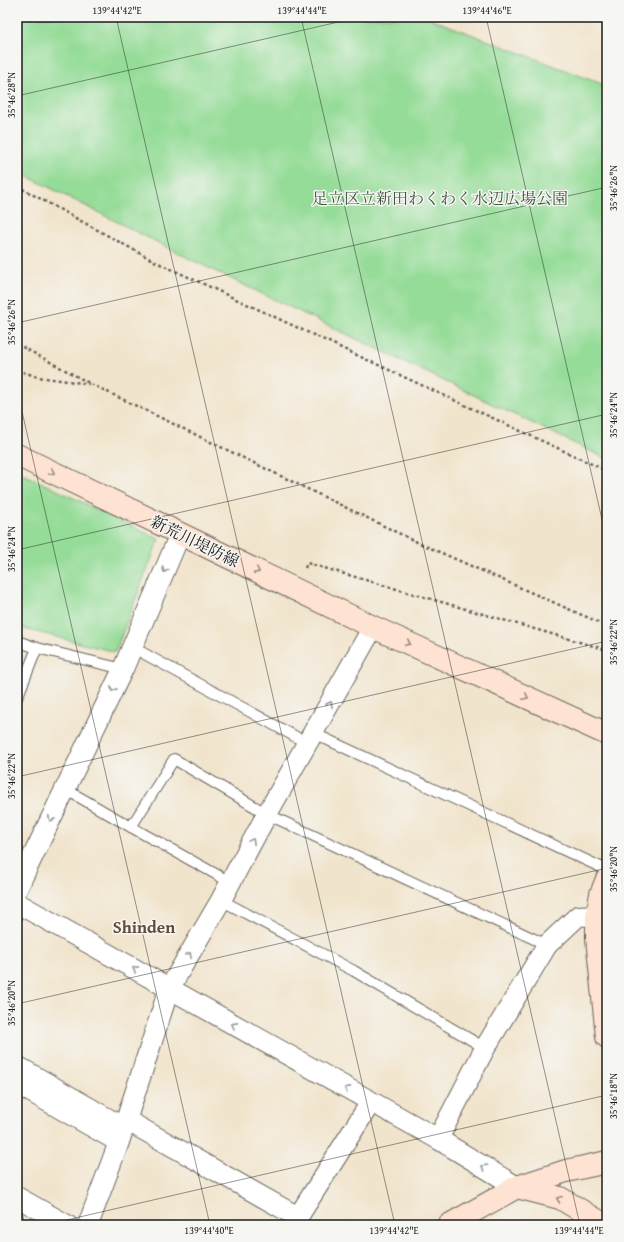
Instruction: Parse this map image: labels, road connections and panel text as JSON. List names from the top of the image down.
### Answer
{
  "streets": {
    "street": ["新荒川堤防線"]
  },
  "one_way": ["新荒川堤防線"],
  "districts": ["Shinden"],
  "parks": ["足立区立新田わくわく水辺広場公園"],
  "coordinates": [
    "139°44'42\"E",
    "139°44'44\"E",
    "139°44'46\"E",
    "35°46'28\"N",
    "35°46'26\"N",
    "35°46'24\"N",
    "35°46'22\"N",
    "35°46'20\"N",
    "35°46'18\"N",
    "139°44'40\"E"
  ]
}
